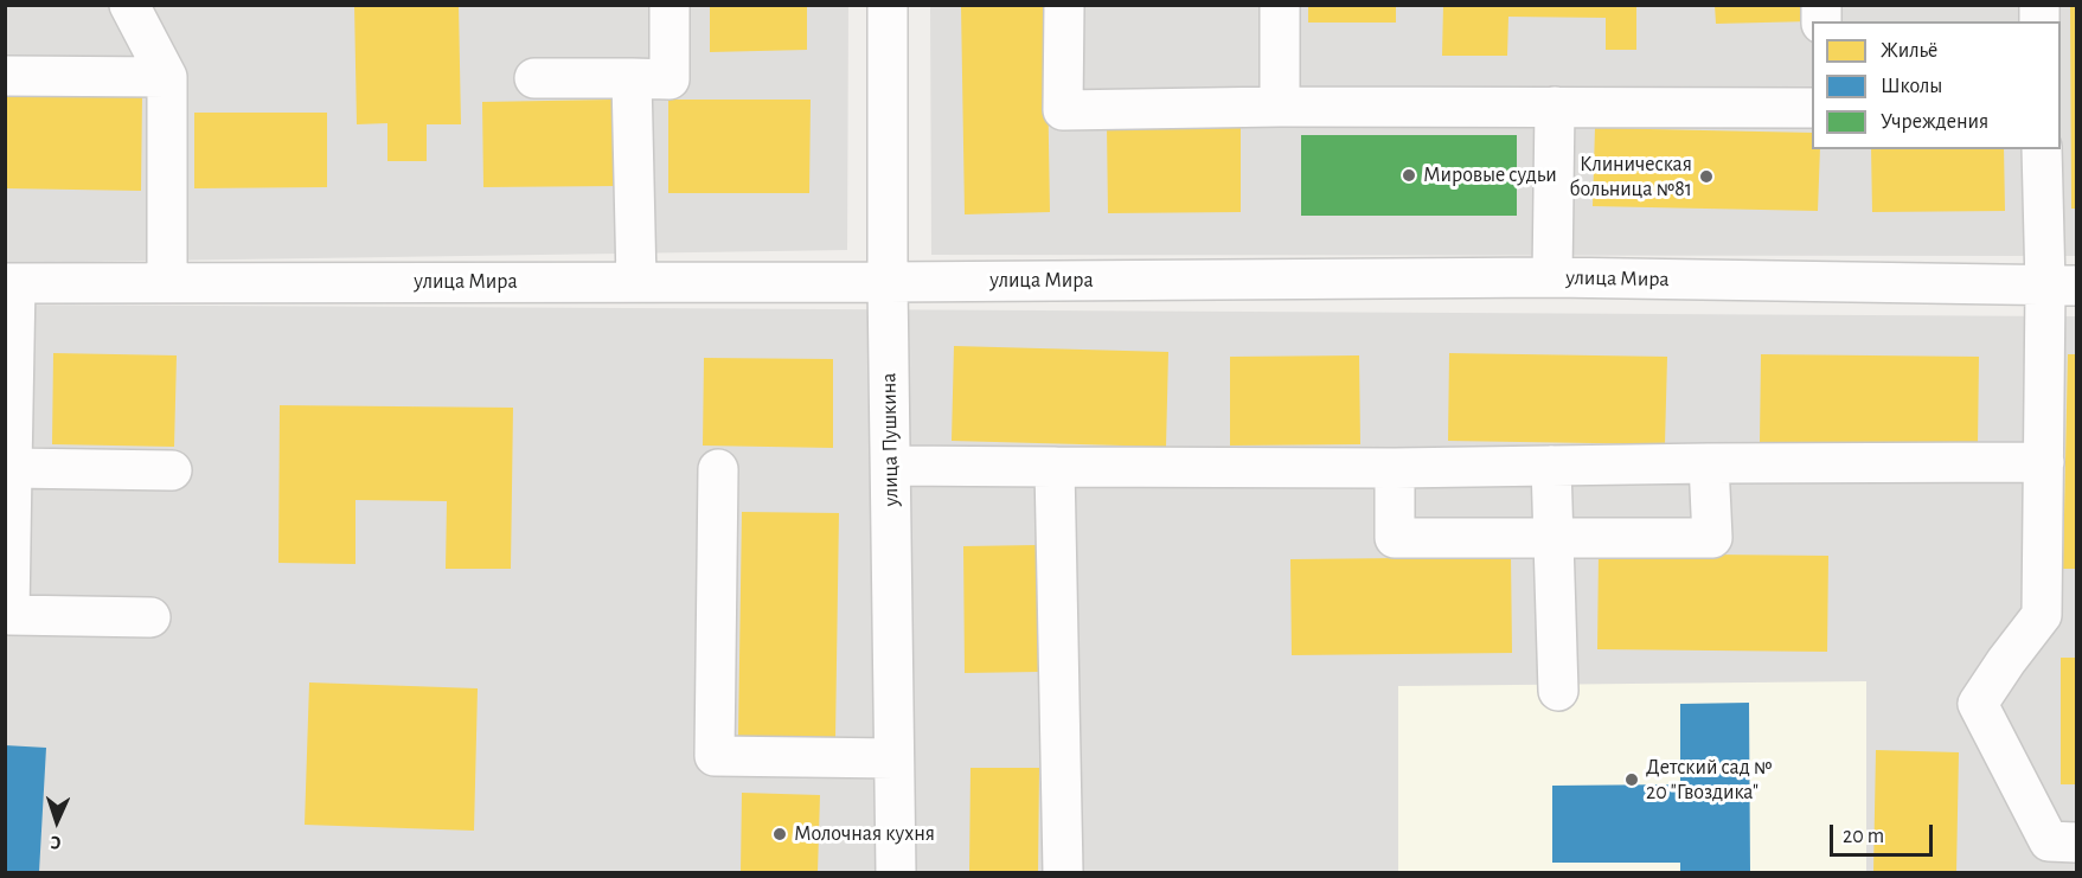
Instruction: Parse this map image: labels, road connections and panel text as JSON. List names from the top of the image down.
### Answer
{
  "streets": {
    "street": ["улица Мира", "улица Пушкина"]
  },
  "crossings": [
    ["улица Мира", "улица Пушкина"]
  ],
  "places": [
    "Мировые судьи",
    "Клиническая больница №81",
    "Детский сад № 20 \"Гвоздика\"",
    "Молочная кухня"
  ],
  "legend": ["Жильё", "Школы", "Учреждения"],
  "scale_bar": "20 m",
  "north": "bottom"
}
